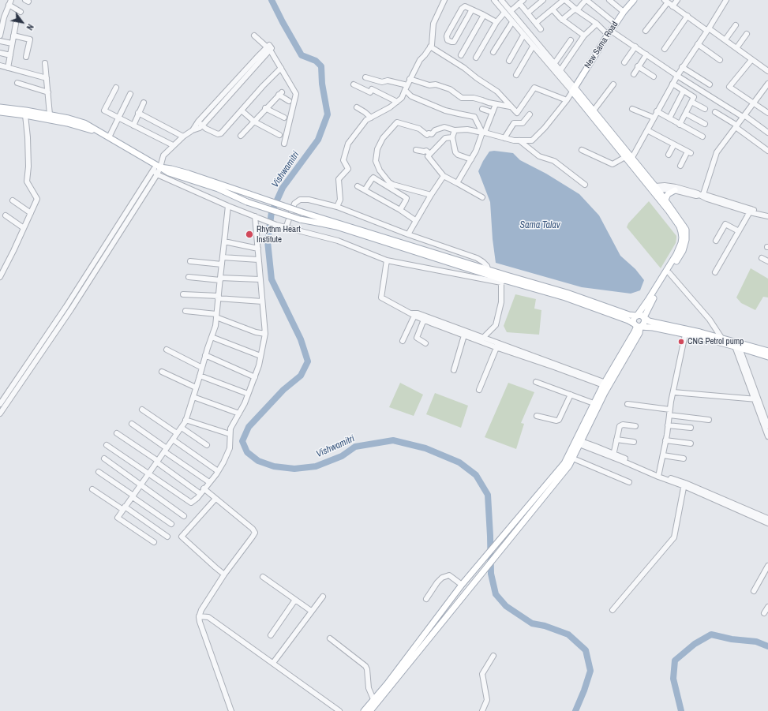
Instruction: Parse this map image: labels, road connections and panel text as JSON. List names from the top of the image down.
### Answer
{
  "streets": {
    "main road": ["New Sama Road"]
  },
  "water": ["Vishwamitri", "Sama Talav"],
  "places": ["Rhythm Heart Institute", "CNG Petrol pump"],
  "north": "bottom right"
}
